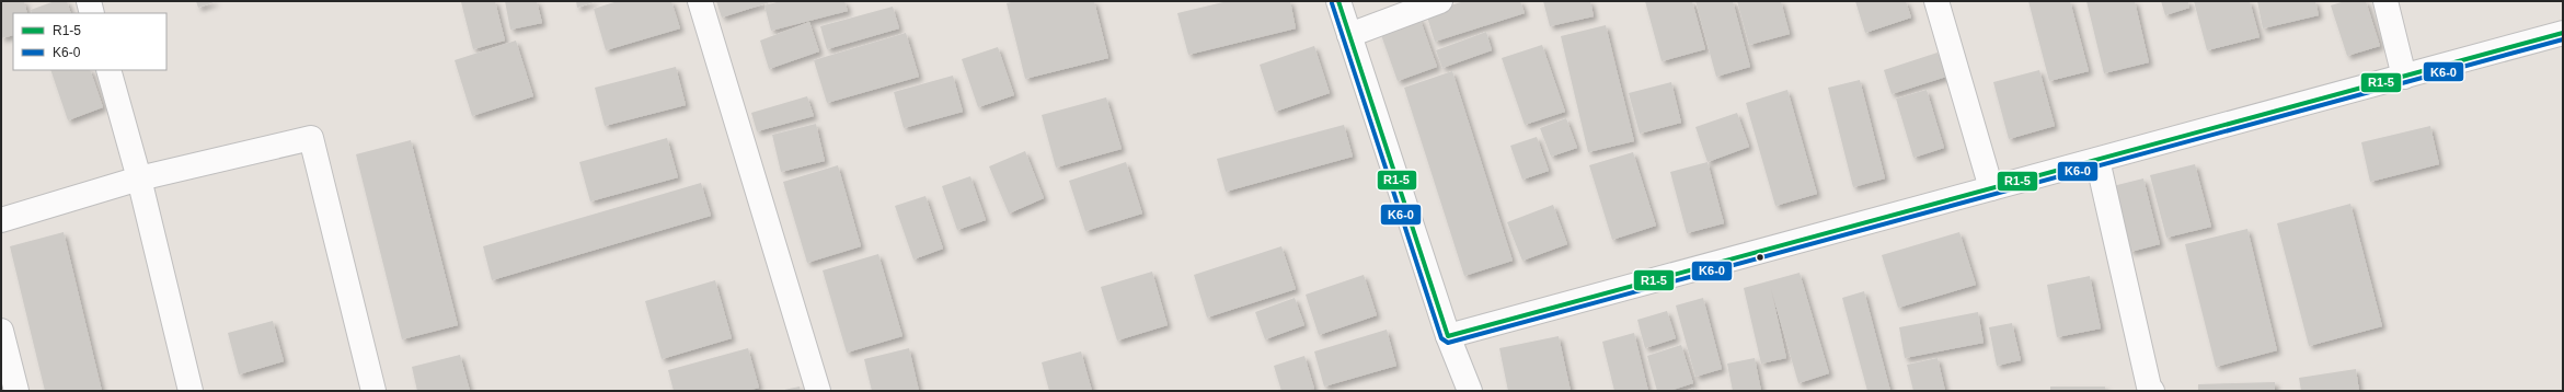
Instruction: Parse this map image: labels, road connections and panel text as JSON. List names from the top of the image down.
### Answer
{
  "lines": ["transit line R1-5", "transit line K6-0"],
  "legend": ["R1-5", "K6-0"]
}
